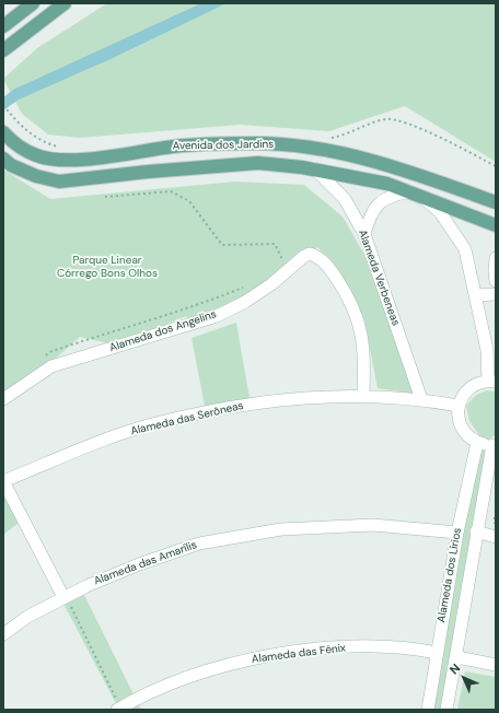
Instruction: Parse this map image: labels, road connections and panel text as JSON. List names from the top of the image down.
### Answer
{
  "streets": {
    "main road": ["Avenida dos Jardins"],
    "street": [
      "Alameda Verbeneas",
      "Alameda dos Angelins",
      "Alameda das Serôneas",
      "Alameda das Amarílis",
      "Alameda dos Lírios",
      "Alameda das Fênix"
    ]
  },
  "crossings": [
    ["Avenida dos Jardins", "Alameda Verbeneas"],
    ["Alameda Verbeneas", "Alameda das Serôneas"],
    ["Alameda dos Angelins", "Alameda das Serôneas"],
    ["Alameda das Amarílis", "Alameda dos Lírios"],
    ["Alameda dos Lírios", "Alameda das Fênix"]
  ],
  "parks": ["Parque Linear Córrego Bons Olhos"],
  "north": "top left"
}
